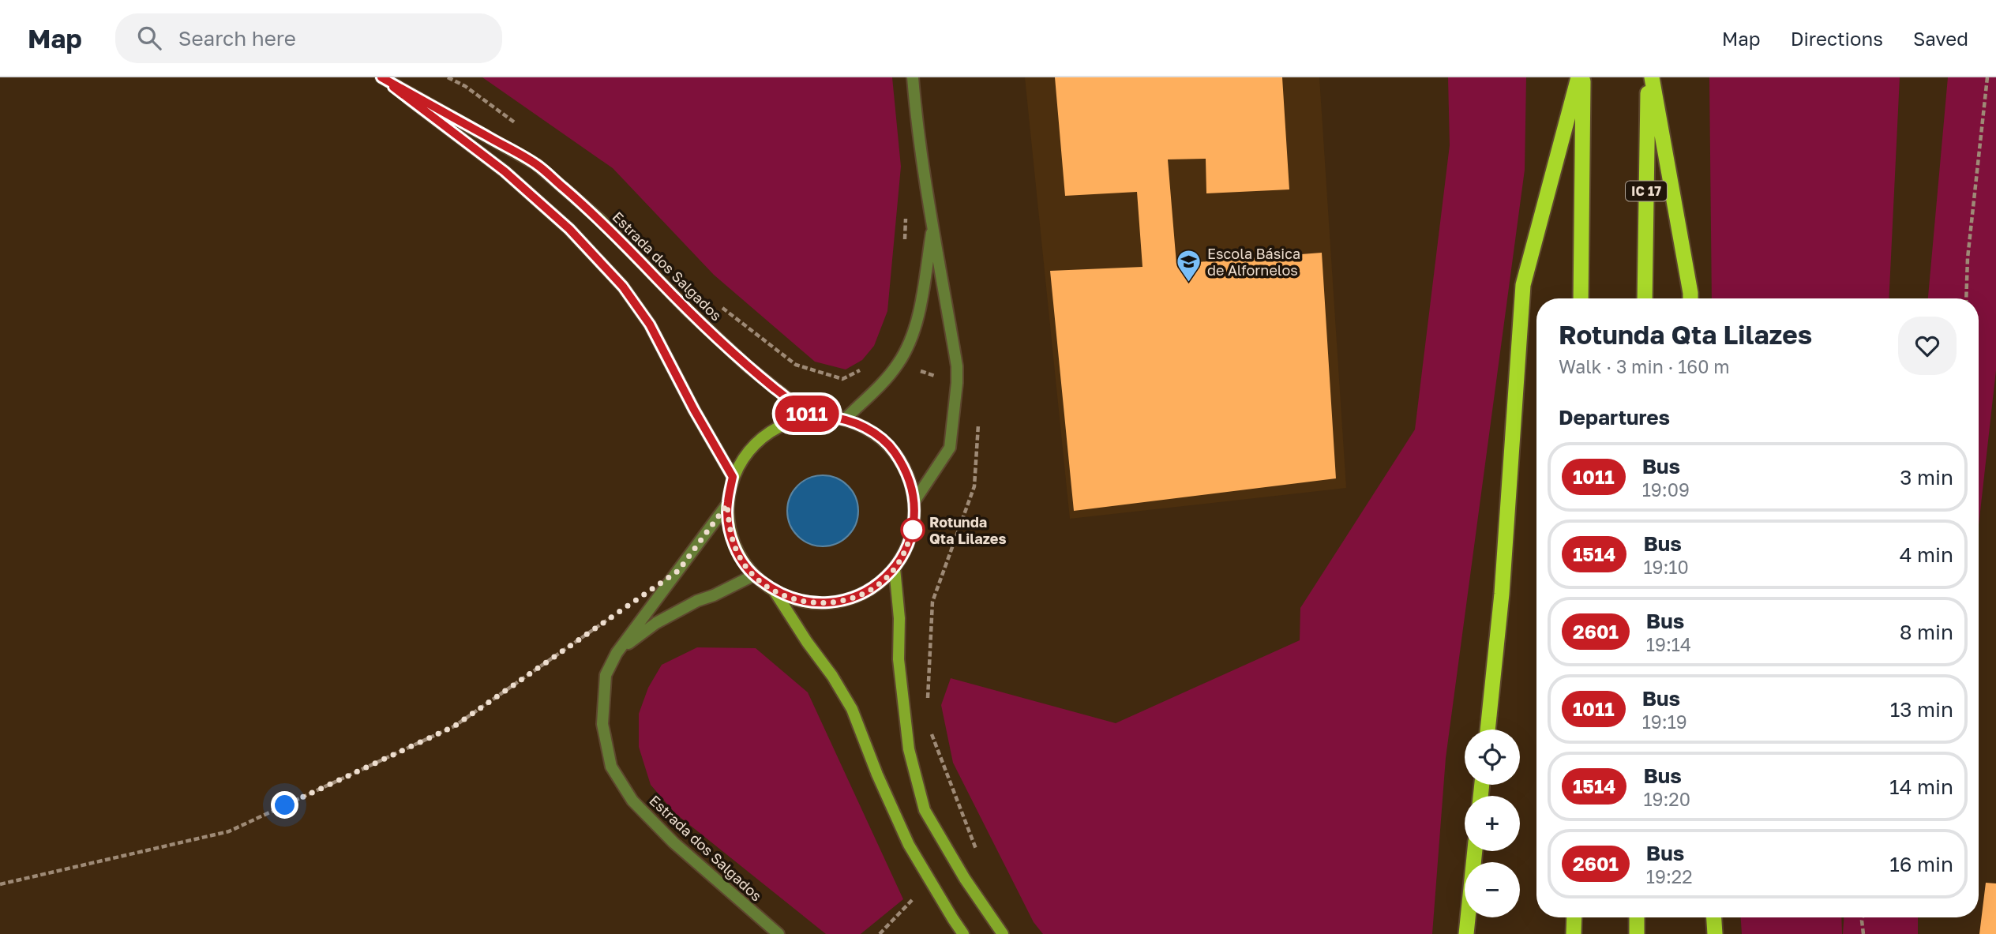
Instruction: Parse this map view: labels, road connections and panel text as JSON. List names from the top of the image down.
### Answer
{
  "streets": {
    "highway": ["IC 17"],
    "main road": ["Estrada dos Salgados"]
  },
  "places": {
    "school or university": ["Escola Básica de Alfornelos"],
    "other": ["Rotunda Qta Lilazes"]
  },
  "lines": ["bus line 1011"],
  "page": {
    "header": "Map",
    "search": "Search here",
    "nav": ["Map", "Directions", "Saved"],
    "on_map": "1011",
    "heading": [
      ["Rotunda Qta Lilazes", "Walk · 3 min · 160 m"],
      "Departures"
    ],
    "list": [
      {
        "mark": "1011",
        "name": "Bus",
        "note": "19:09",
        "value": "3 min"
      },
      {
        "mark": "1514",
        "name": "Bus",
        "note": "19:10",
        "value": "4 min"
      },
      {
        "mark": "2601",
        "name": "Bus",
        "note": "19:14",
        "value": "8 min"
      },
      {
        "mark": "1011",
        "name": "Bus",
        "note": "19:19",
        "value": "13 min"
      },
      {
        "mark": "1514",
        "name": "Bus",
        "note": "19:20",
        "value": "14 min"
      },
      {
        "mark": "2601",
        "name": "Bus",
        "note": "19:22",
        "value": "16 min"
      }
    ],
    "map_buttons": ["+", "−"]
  }
}
